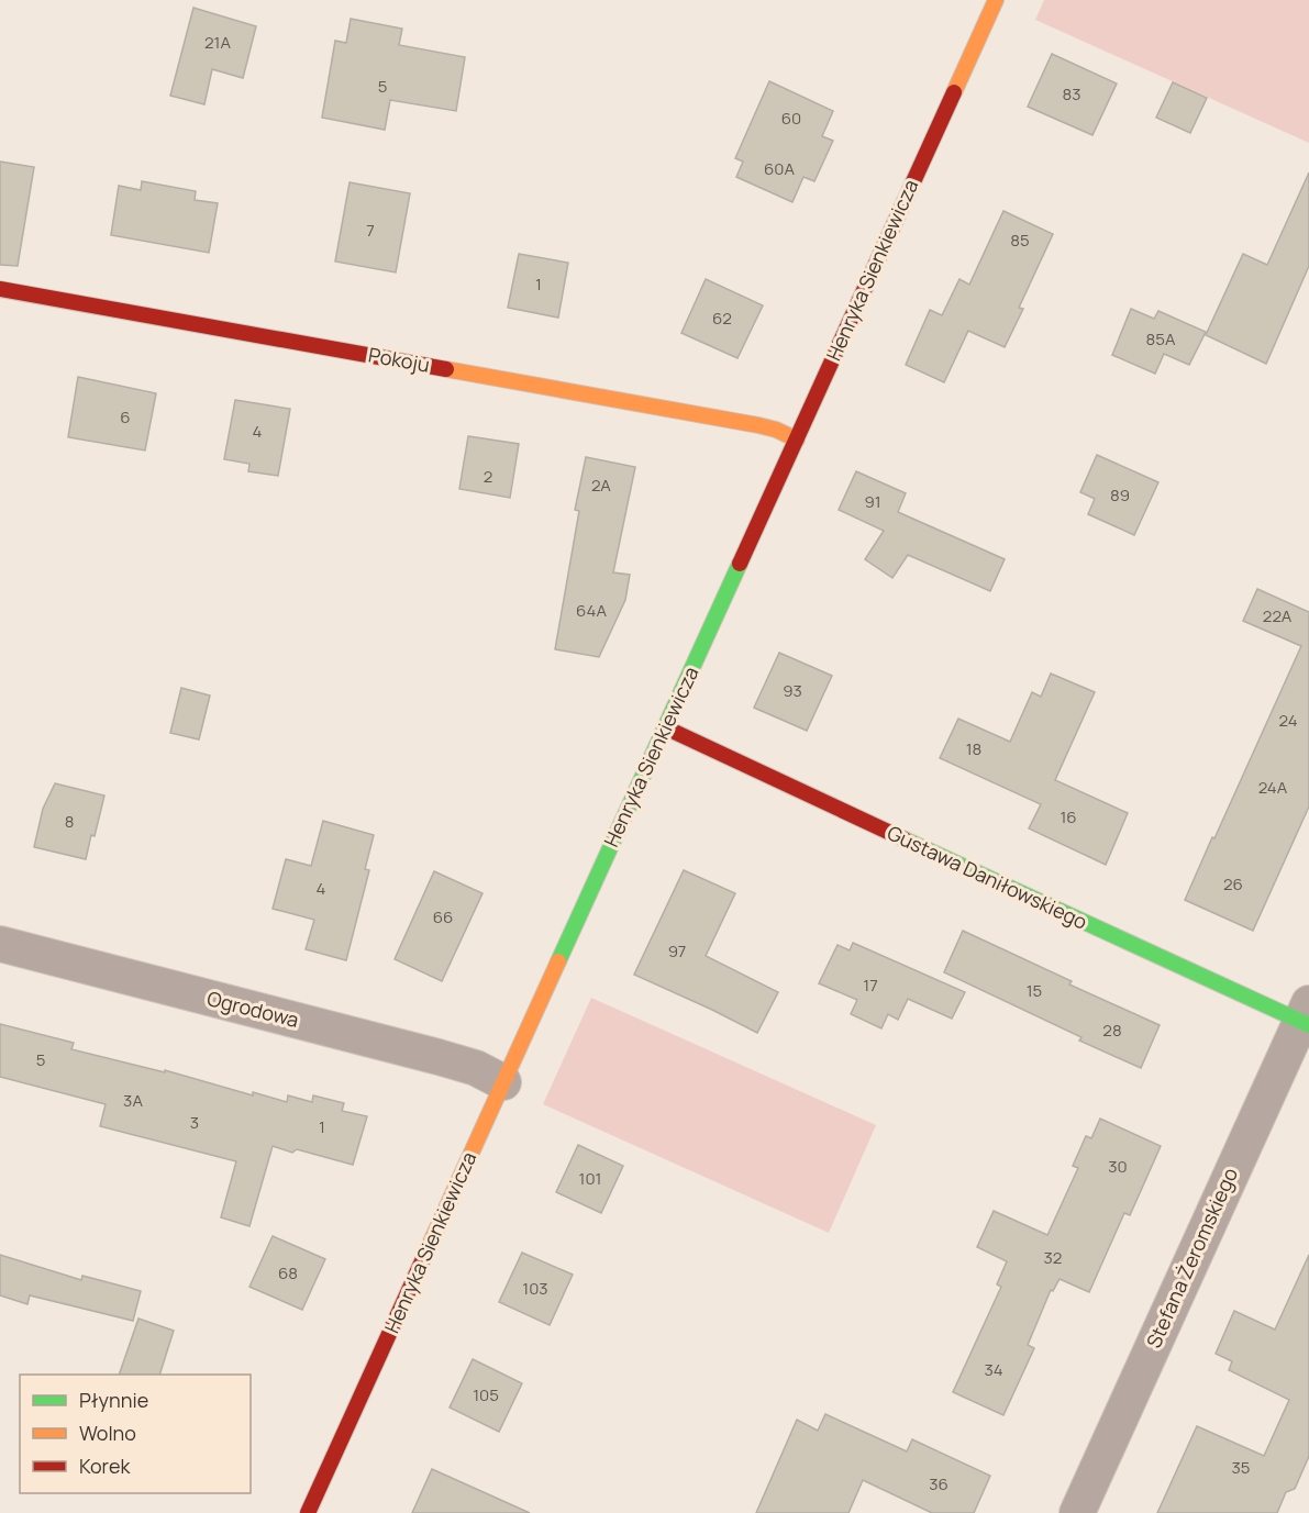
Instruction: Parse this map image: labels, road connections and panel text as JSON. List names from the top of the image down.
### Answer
{
  "streets": {
    "street": [
      "Henryka Sienkiewicza",
      "Pokoju",
      "Gustawa Daniłowskiego",
      "Ogrodowa",
      "Stefana Żeromskiego"
    ]
  },
  "crossings": [
    ["Henryka Sienkiewicza", "Pokoju"],
    ["Henryka Sienkiewicza", "Gustawa Daniłowskiego"],
    ["Henryka Sienkiewicza", "Ogrodowa"],
    ["Gustawa Daniłowskiego", "Stefana Żeromskiego"]
  ],
  "house_numbers": [
    "21A",
    "5",
    "83",
    "60",
    "60A",
    "7",
    "85",
    "1",
    "62",
    "85A",
    "6",
    "4",
    "2",
    "2A",
    "89",
    "91",
    "64A",
    "22A",
    "93",
    "24",
    "18",
    "24A",
    "16",
    "8",
    "26",
    "4",
    "66",
    "97",
    "17",
    "15",
    "28",
    "5",
    "3A",
    "3",
    "1",
    "30",
    "101",
    "32",
    "68",
    "103",
    "34",
    "105",
    "35",
    "36"
  ],
  "legend": ["Płynnie", "Wolno", "Korek"]
}
